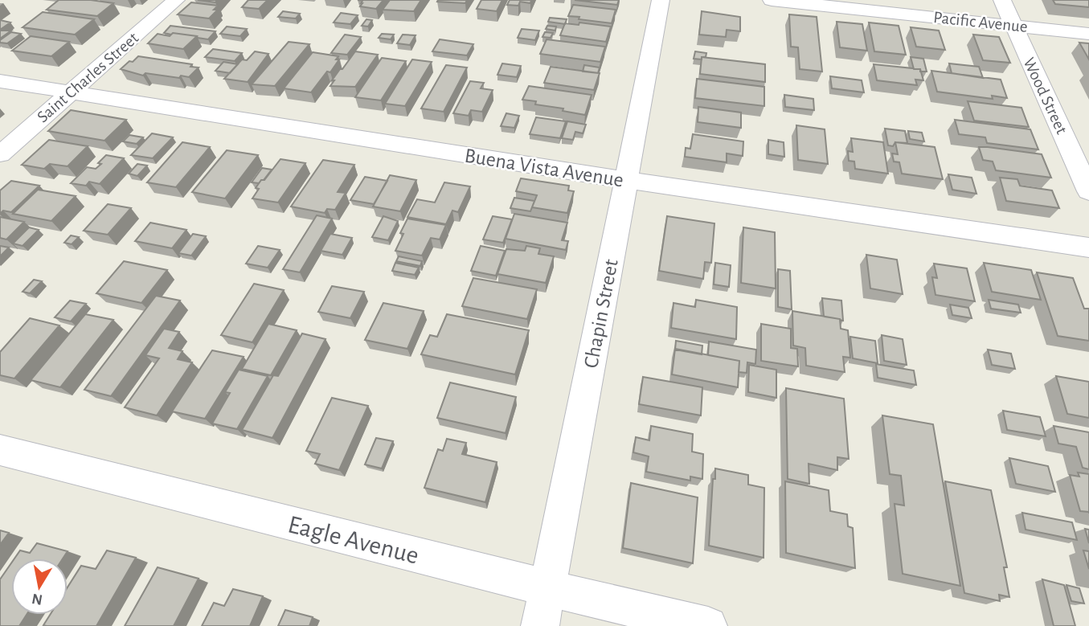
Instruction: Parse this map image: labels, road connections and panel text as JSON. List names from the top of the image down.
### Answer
{
  "streets": {
    "street": [
      "Pacific Avenue",
      "Saint Charles Street",
      "Wood Street",
      "Buena Vista Avenue",
      "Chapin Street",
      "Eagle Avenue"
    ]
  },
  "crossings": [
    ["Pacific Avenue", "Wood Street"],
    ["Saint Charles Street", "Buena Vista Avenue"],
    ["Buena Vista Avenue", "Chapin Street"],
    ["Chapin Street", "Eagle Avenue"]
  ],
  "north": "bottom"
}
